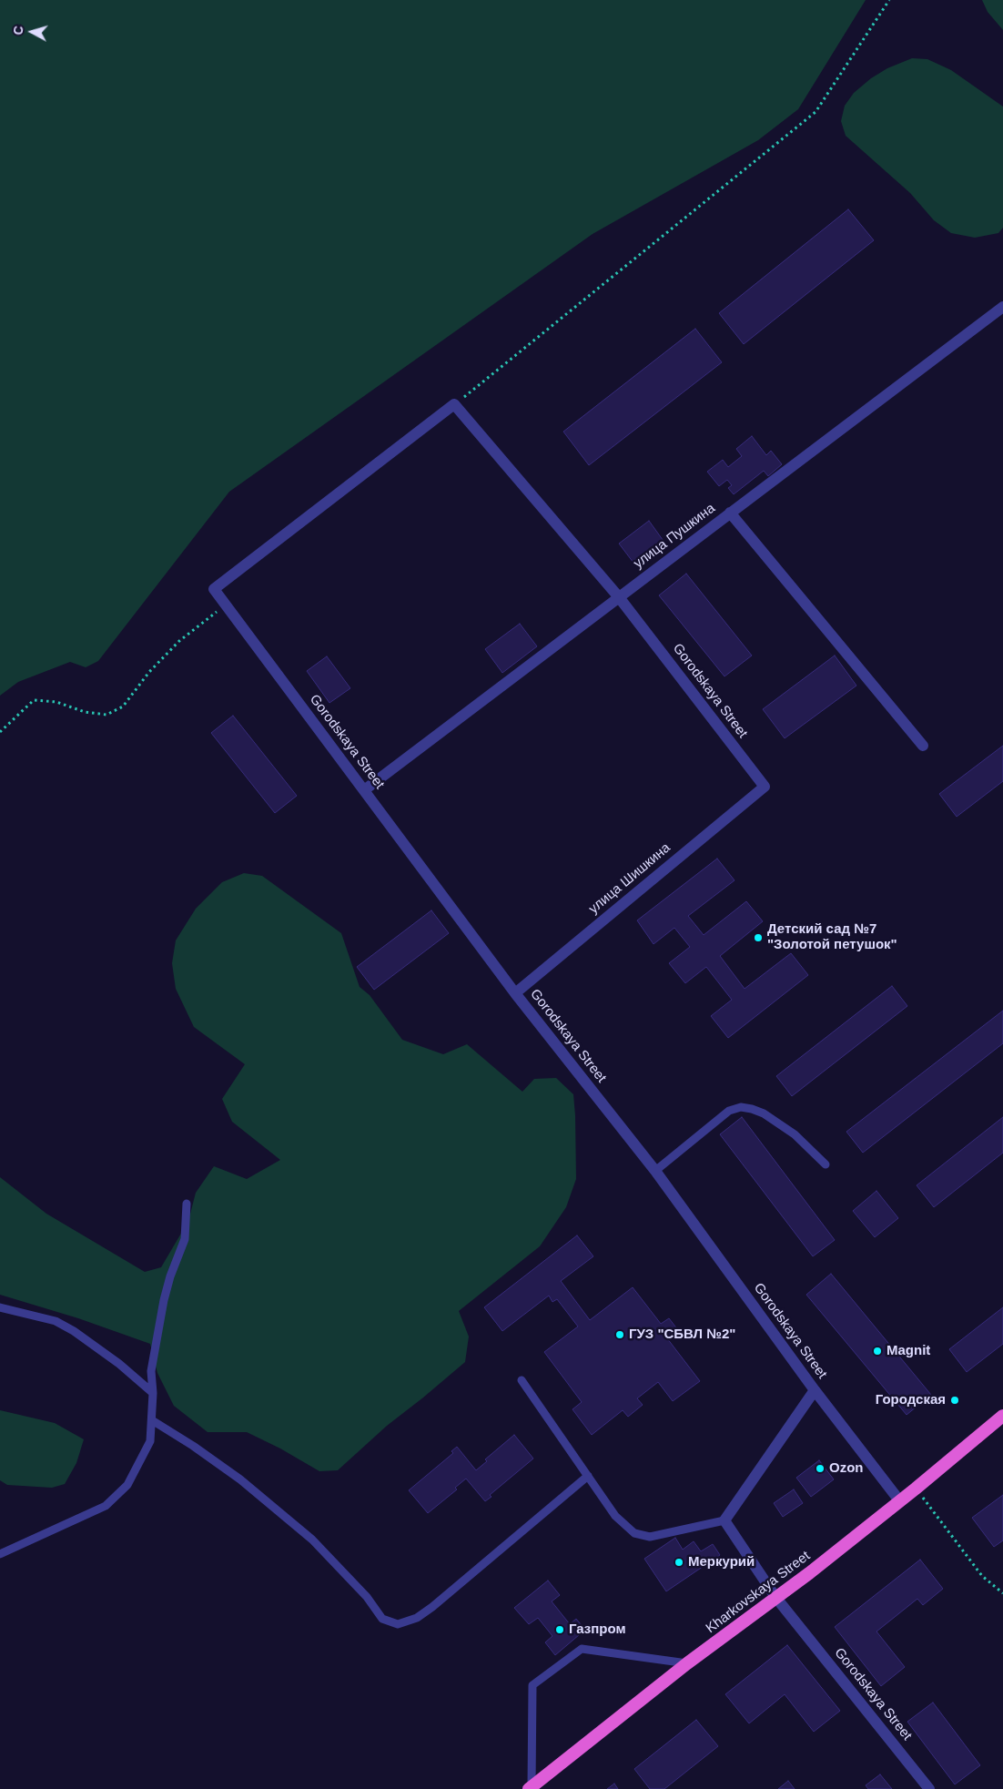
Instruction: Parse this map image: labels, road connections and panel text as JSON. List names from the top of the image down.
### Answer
{
  "streets": {
    "highway": ["Kharkovskaya Street"],
    "street": ["улица Пушкина", "Gorodskaya Street", "улица Шишкина"]
  },
  "crossings": [
    ["улица Пушкина", "Gorodskaya Street"],
    ["Gorodskaya Street", "улица Шишкина"],
    ["Gorodskaya Street", "Kharkovskaya Street"]
  ],
  "places": [
    "Детский сад №7 \"Золотой петушок\"",
    "ГУЗ \"СБВЛ №2\"",
    "Magnit",
    "Городская",
    "Ozon",
    "Меркурий",
    "Газпром"
  ],
  "north": "left"
}
